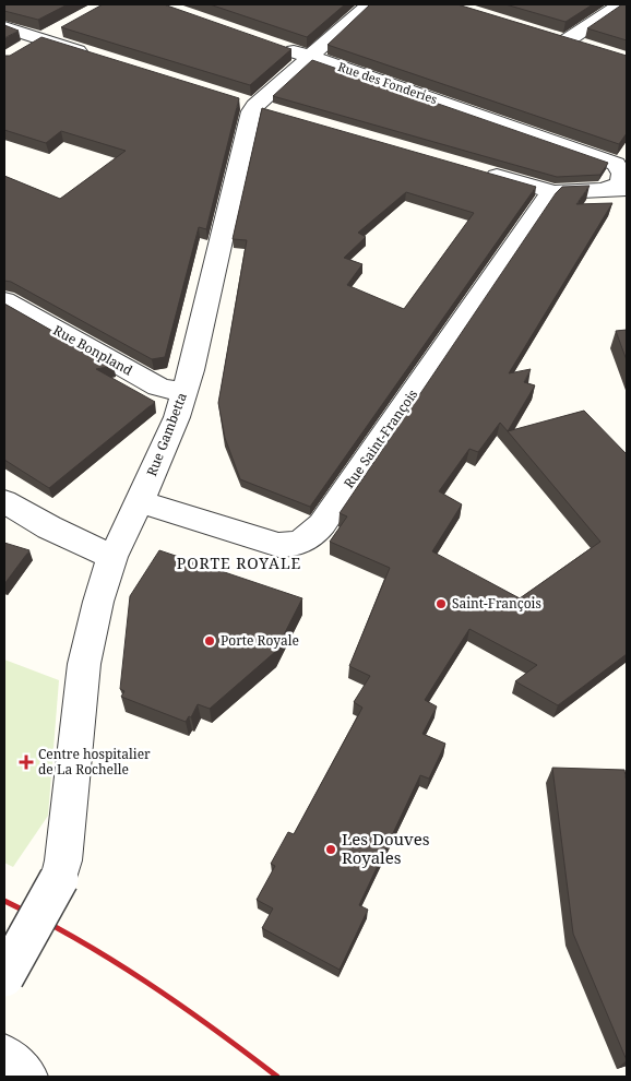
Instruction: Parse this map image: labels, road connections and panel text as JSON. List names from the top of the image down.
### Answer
{
  "streets": {
    "street": [
      "Rue des Fonderies",
      "Rue Bonpland",
      "Rue Gambetta",
      "Rue Saint-François"
    ]
  },
  "crossings": [
    ["Rue Bonpland", "Rue Gambetta"],
    ["Rue Gambetta", "Rue Saint-François"]
  ],
  "districts": ["PORTE ROYALE"],
  "places": {
    "other": ["Saint-François", "Porte Royale", "Les Douves Royales"],
    "health": ["Centre hospitalier de La Rochelle"]
  }
}
